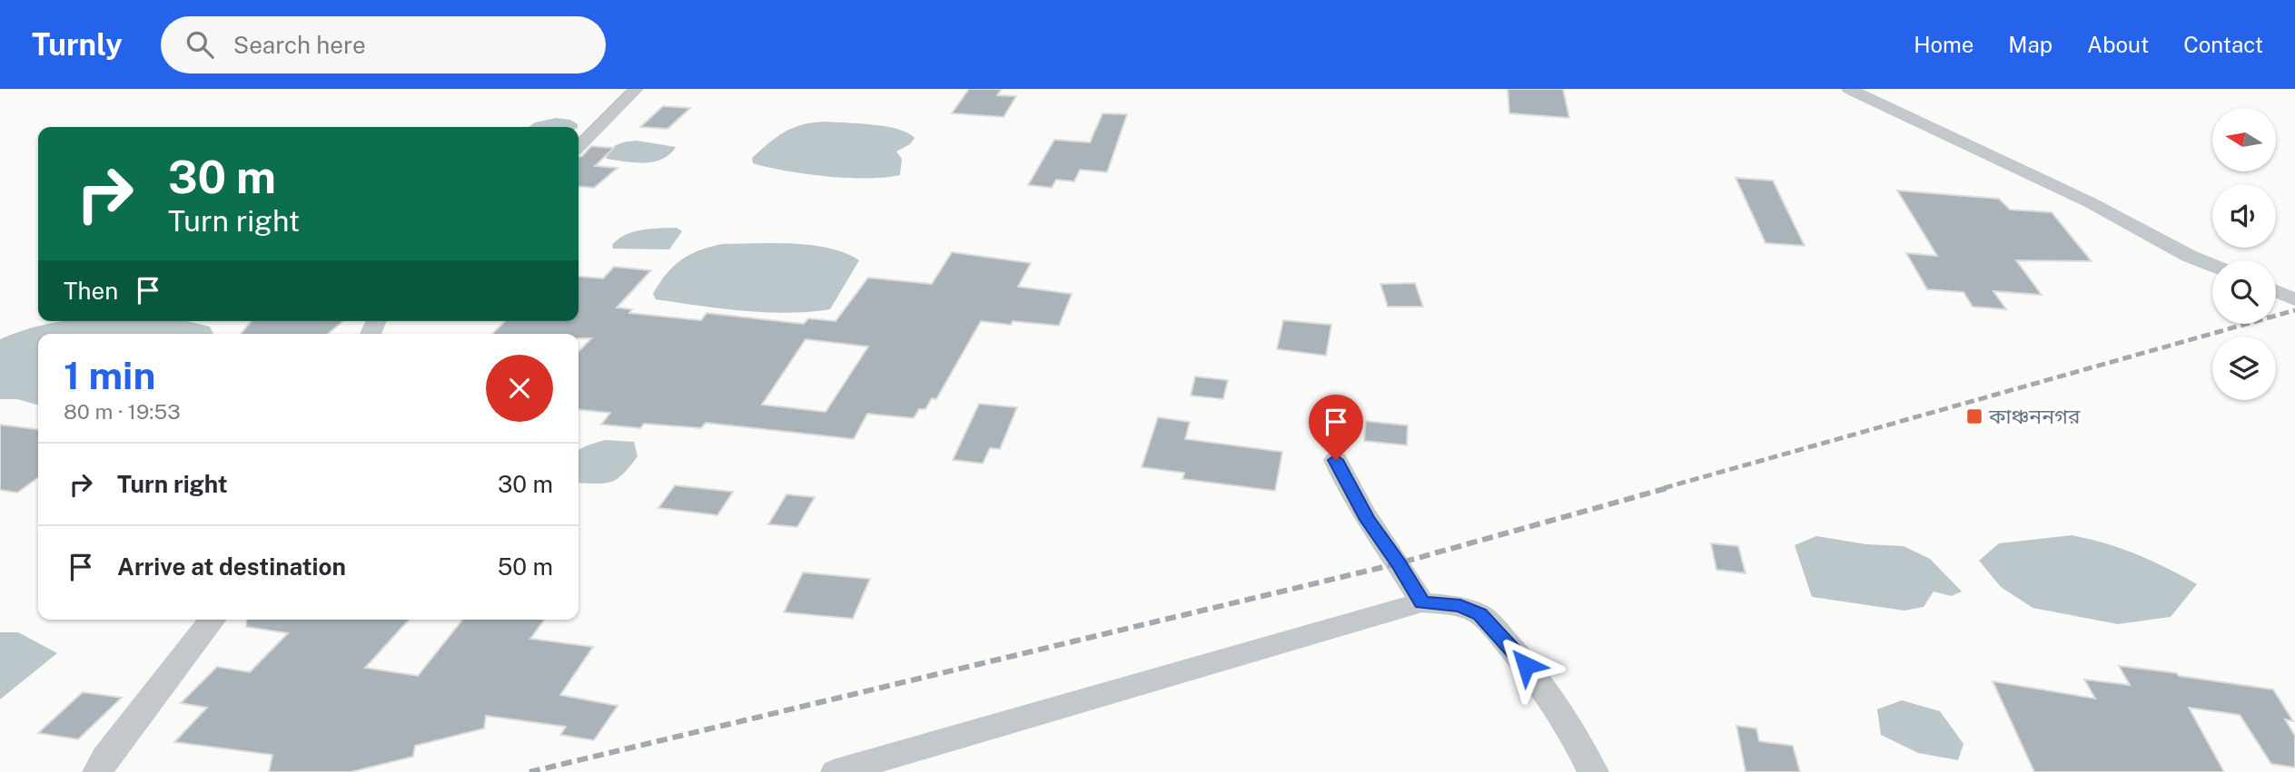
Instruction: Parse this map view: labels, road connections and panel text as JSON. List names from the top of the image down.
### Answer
{
  "places": {
    "transit": ["কাঞ্চননগর"]
  },
  "north": "left",
  "page": {
    "header": "Turnly",
    "search": "Search here",
    "nav": [
      "Home",
      "Map",
      "About",
      "Contact"
    ],
    "turn": ["30 m", "Turn right"],
    "then": "Then",
    "heading": ["1 min", "80 m · 19:53"],
    "list": [
      {
        "name": "Turn right",
        "value": "30 m"
      },
      {
        "name": "Arrive at destination",
        "value": "50 m"
      }
    ]
  }
}
